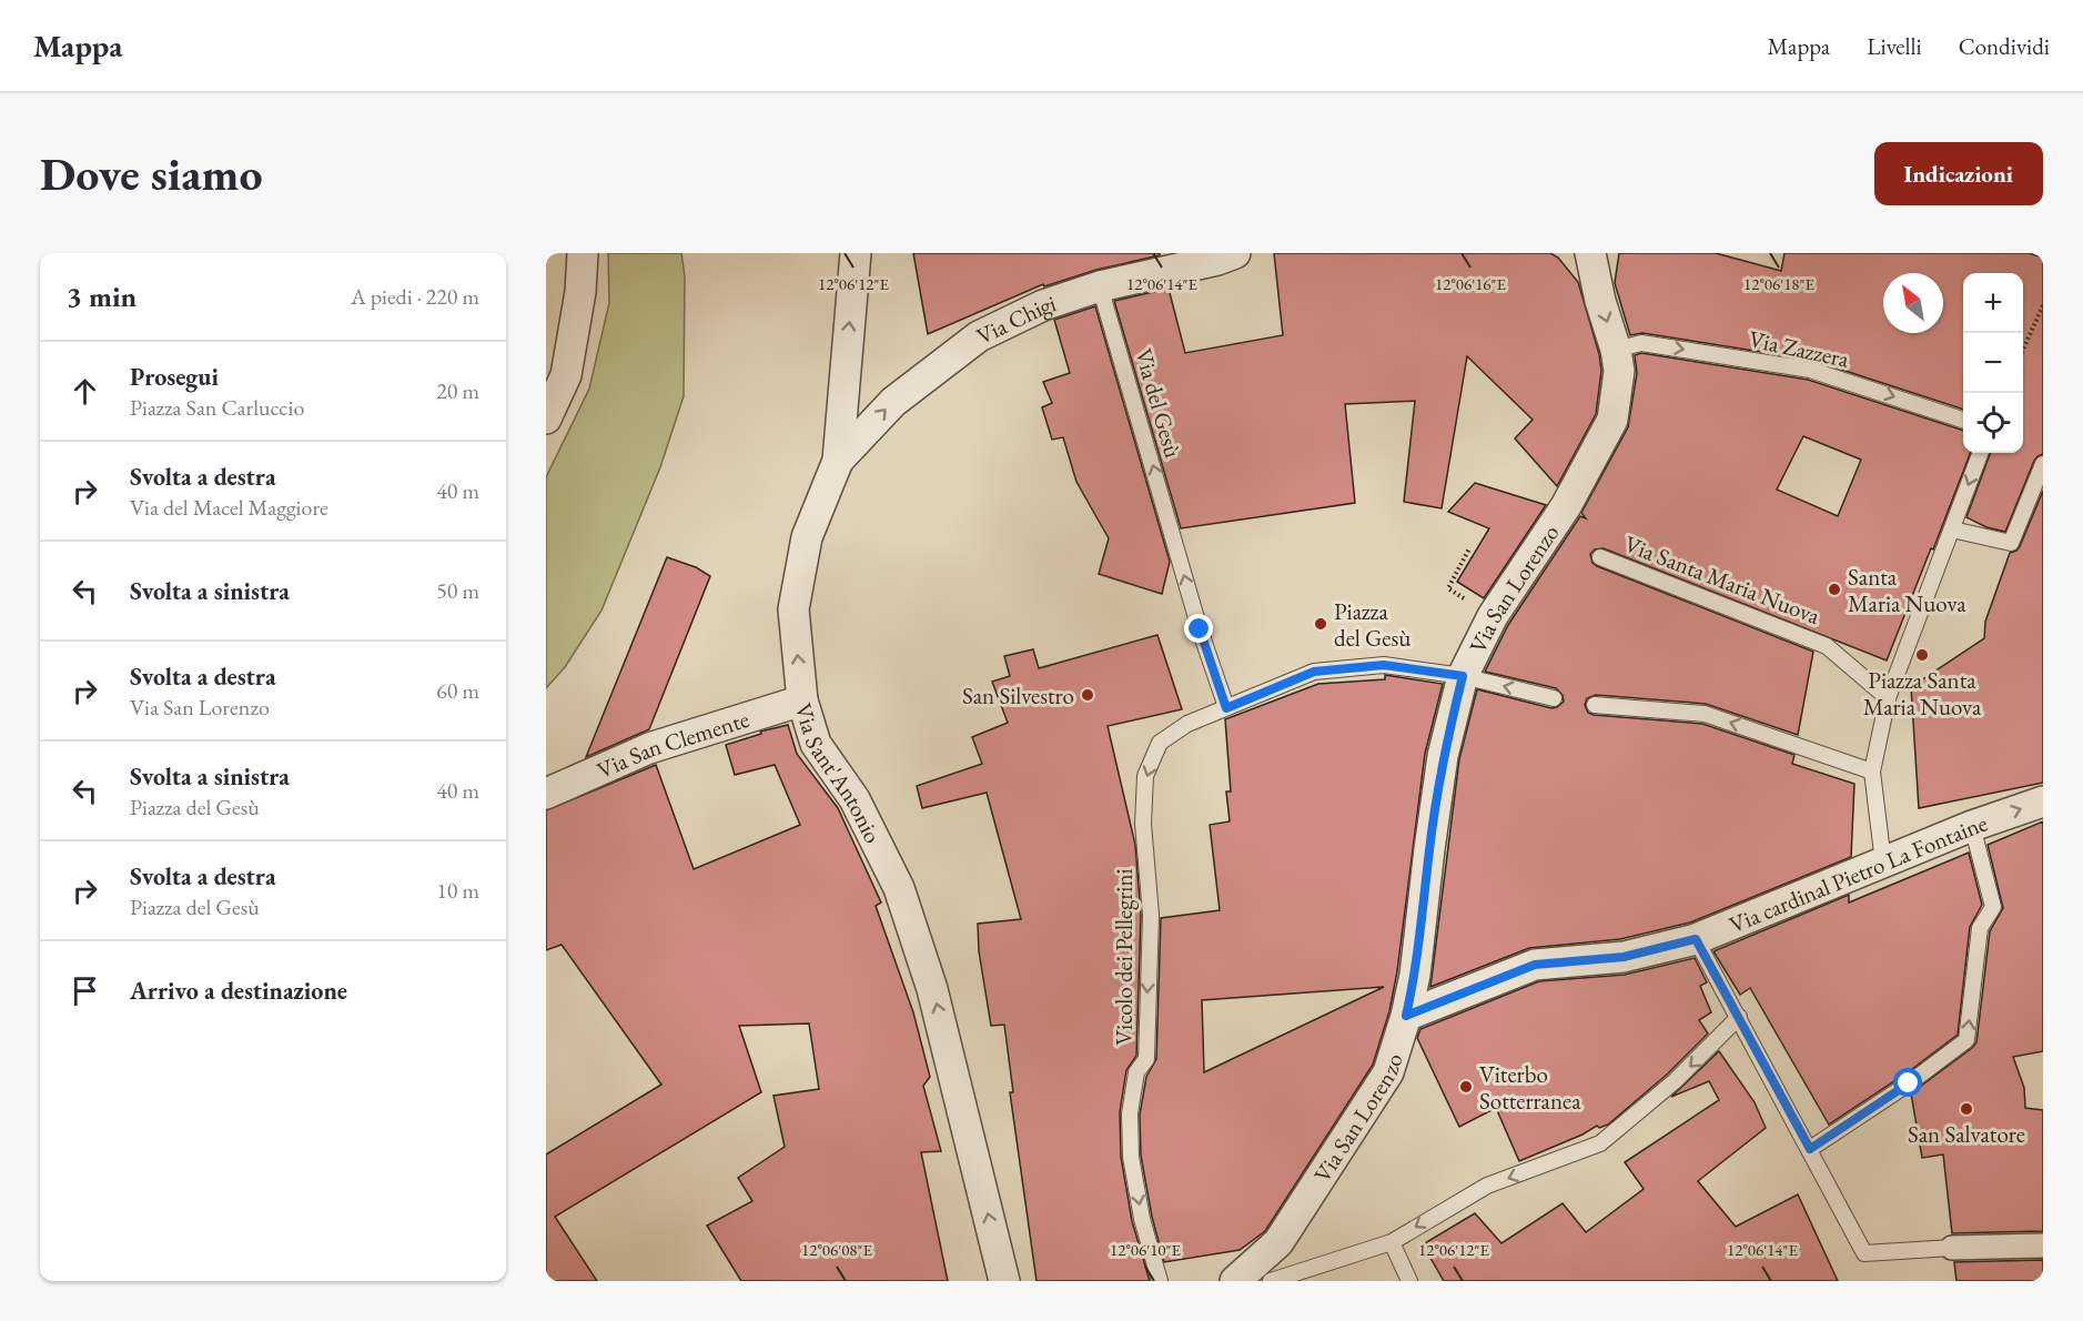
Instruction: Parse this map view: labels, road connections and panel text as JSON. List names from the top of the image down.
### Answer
{
  "streets": {
    "street": [
      "Via Chigi",
      "Via San Lorenzo",
      "Via San Clemente",
      "Via Sant'Antonio",
      "Via cardinal Pietro La Fontaine"
    ],
    "lane": [
      "Via Zazzera",
      "Via del Gesù",
      "Via Santa Maria Nuova",
      "Vicolo dei Pellegrini"
    ]
  },
  "crossings": [
    ["Via Chigi", "Via del Gesù"],
    ["Via Chigi", "Via Sant'Antonio"],
    ["Via Zazzera", "Via San Lorenzo"],
    ["Via del Gesù", "Vicolo dei Pellegrini"],
    ["Via San Lorenzo", "Via cardinal Pietro La Fontaine"],
    ["Via San Clemente", "Via Sant'Antonio"]
  ],
  "one_way": [
    "Via Chigi",
    "Via Zazzera",
    "Via del Gesù",
    "Via Sant'Antonio",
    "Vicolo dei Pellegrini"
  ],
  "places": [
    "Santa Maria Nuova",
    "Piazza del Gesù",
    "Piazza Santa Maria Nuova",
    "San Silvestro",
    "Viterbo Sotterranea",
    "San Salvatore"
  ],
  "north": "top left",
  "page": {
    "header": "Mappa",
    "nav": ["Mappa", "Livelli", "Condividi"],
    "buttons": "Indicazioni",
    "title": "Dove siamo",
    "heading": ["3 min", "A piedi · 220 m"],
    "map_buttons": ["+", "−"],
    "list": [
      ["Prosegui", "Piazza San Carluccio", "20 m"],
      ["Svolta a destra", "Via del Macel Maggiore", "40 m"],
      ["Svolta a sinistra", "50 m"],
      ["Svolta a destra", "Via San Lorenzo", "60 m"],
      ["Svolta a sinistra", "Piazza del Gesù", "40 m"],
      ["Svolta a destra", "Piazza del Gesù", "10 m"],
      "Arrivo a destinazione"
    ]
  },
  "coordinates": [
    "12°06'12\"E",
    "12°06'14\"E",
    "12°06'16\"E",
    "12°06'18\"E",
    "12°06'08\"E",
    "12°06'10\"E"
  ]
}
